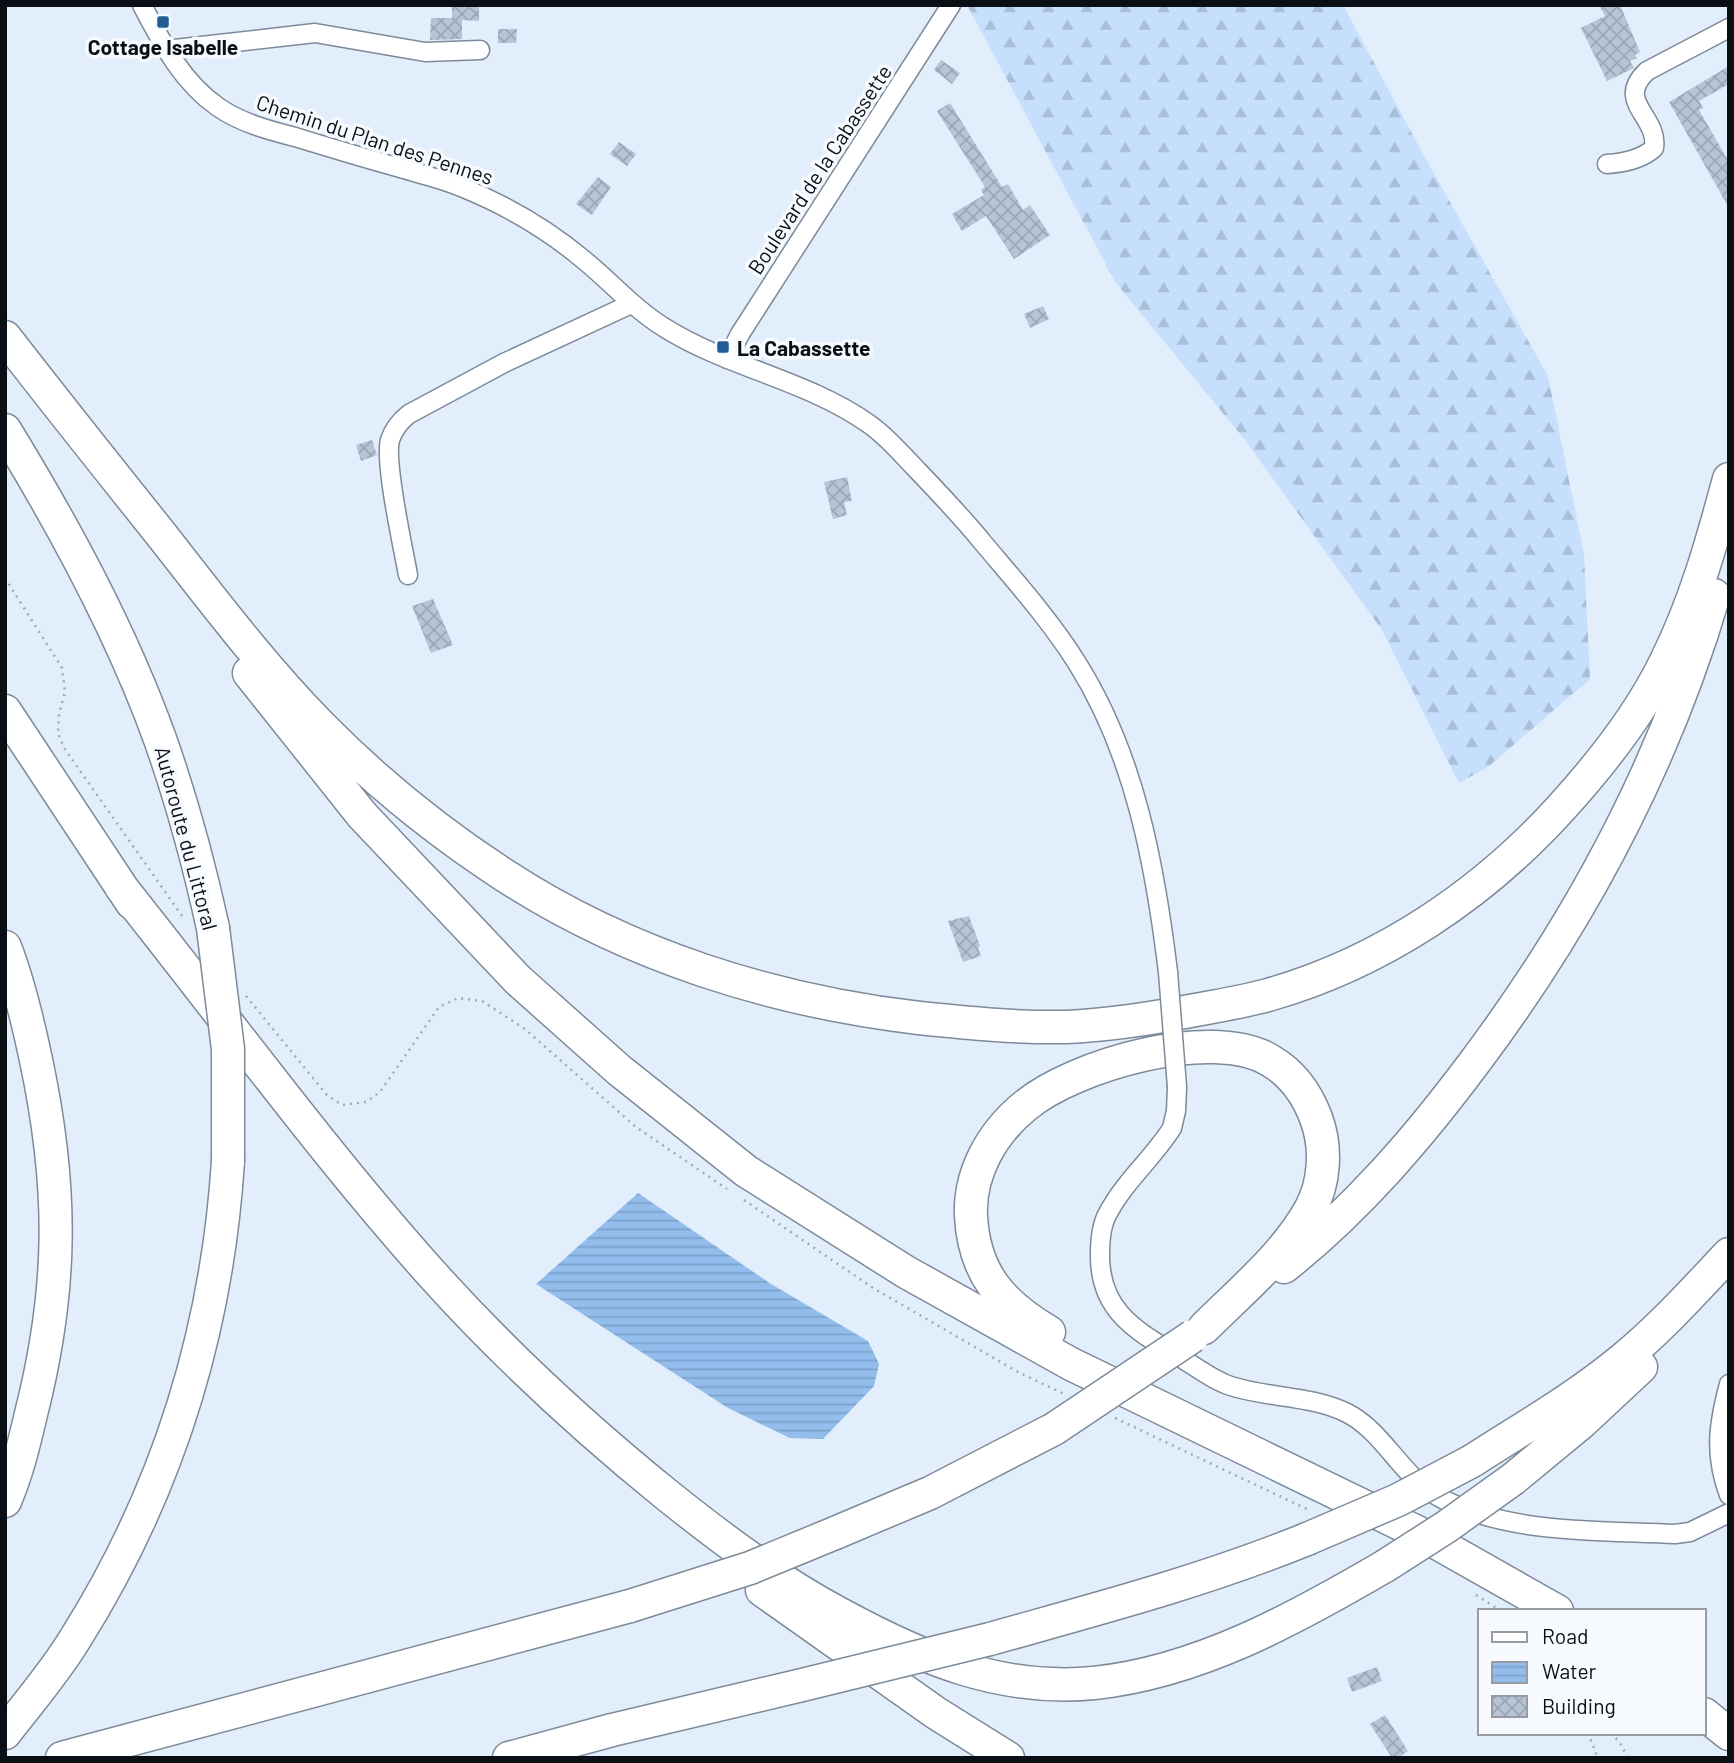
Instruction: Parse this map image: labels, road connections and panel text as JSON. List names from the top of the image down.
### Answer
{
  "streets": {
    "highway": ["Autoroute du Littoral"],
    "street": ["Chemin du Plan des Pennes", "Boulevard de la Cabassette"]
  },
  "crossings": [
    ["Chemin du Plan des Pennes", "Boulevard de la Cabassette"]
  ],
  "places": {
    "transit": ["Cottage Isabelle", "La Cabassette"]
  },
  "legend": ["Road", "Water", "Building"]
}
